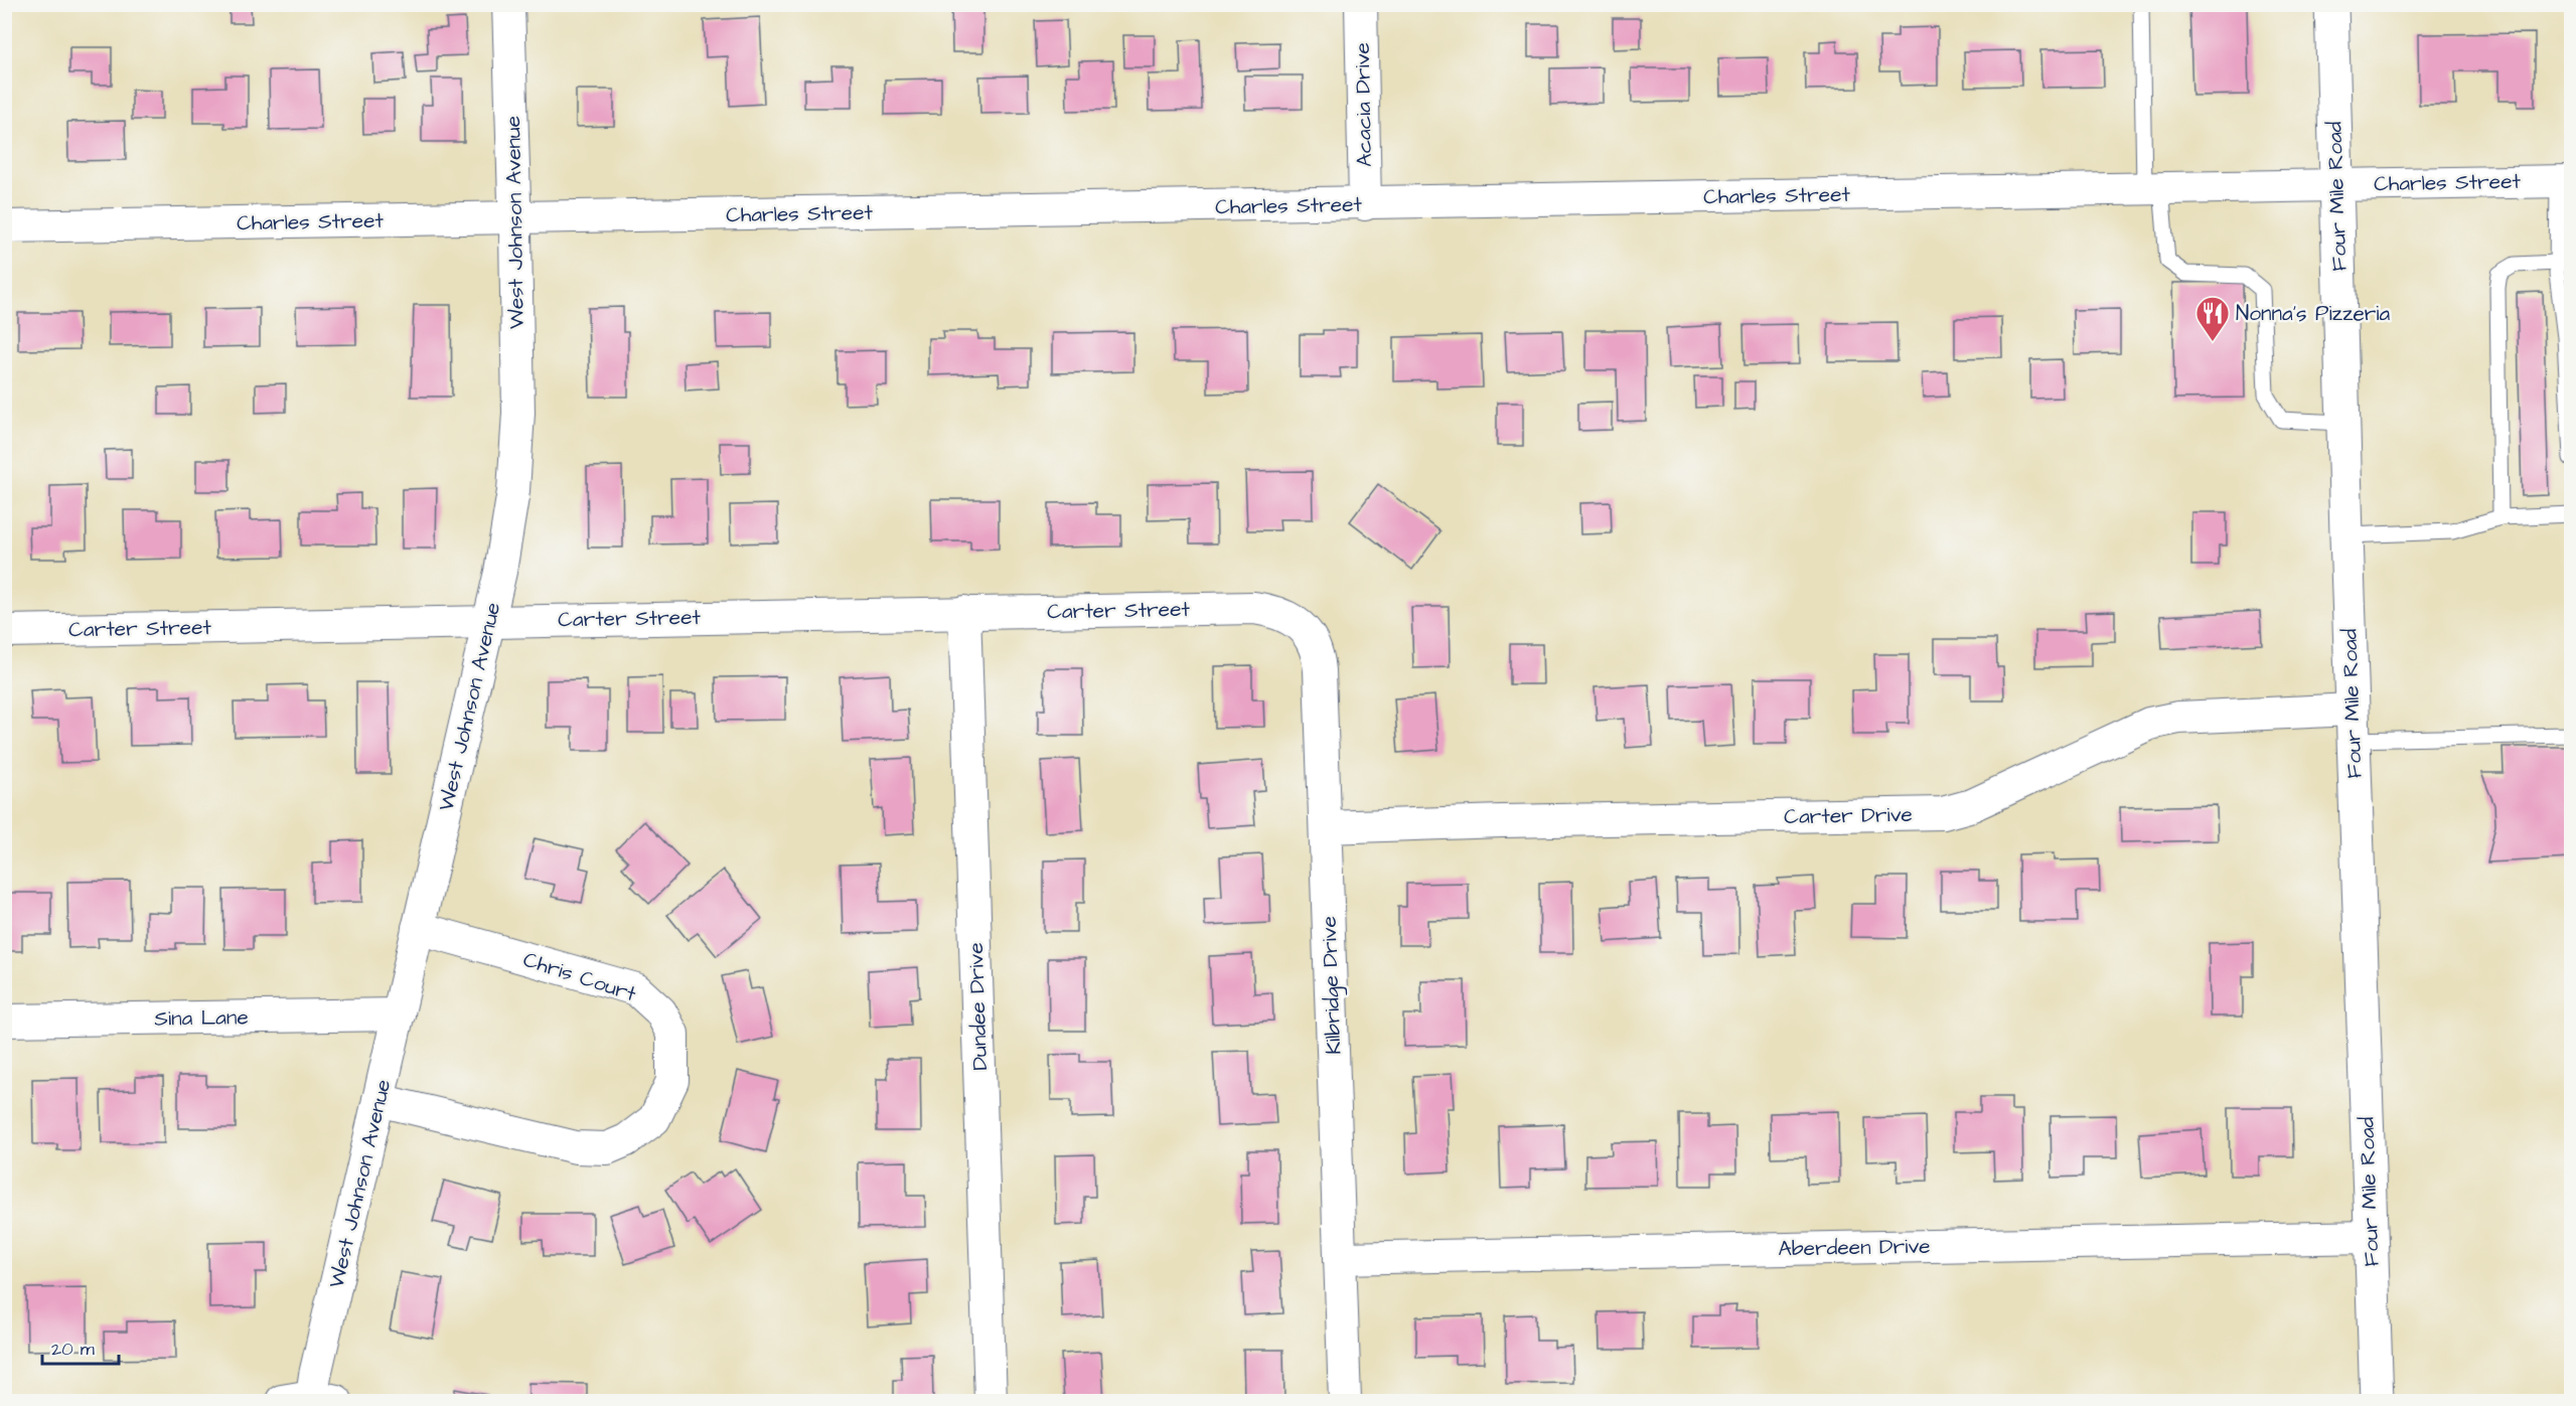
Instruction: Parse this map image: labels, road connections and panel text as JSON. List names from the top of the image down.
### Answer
{
  "streets": {
    "main road": ["Four Mile Road"],
    "street": [
      "Acacia Drive",
      "Charles Street",
      "West Johnson Avenue",
      "Carter Street",
      "Carter Drive",
      "Chris Court",
      "Kilbridge Drive",
      "Dundee Drive",
      "Sina Lane",
      "Aberdeen Drive"
    ]
  },
  "crossings": [
    ["Acacia Drive", "Charles Street"],
    ["Charles Street", "Four Mile Road"],
    ["Charles Street", "West Johnson Avenue"],
    ["Four Mile Road", "Carter Drive"],
    ["Four Mile Road", "Aberdeen Drive"],
    ["West Johnson Avenue", "Carter Street"],
    ["West Johnson Avenue", "Chris Court"],
    ["West Johnson Avenue", "Sina Lane"],
    ["Carter Street", "Kilbridge Drive"],
    ["Carter Street", "Dundee Drive"],
    ["Carter Drive", "Kilbridge Drive"],
    ["Kilbridge Drive", "Aberdeen Drive"]
  ],
  "places": {
    "restaurant": ["Nonna's Pizzeria"]
  },
  "scale_bar": "20 m"
}
